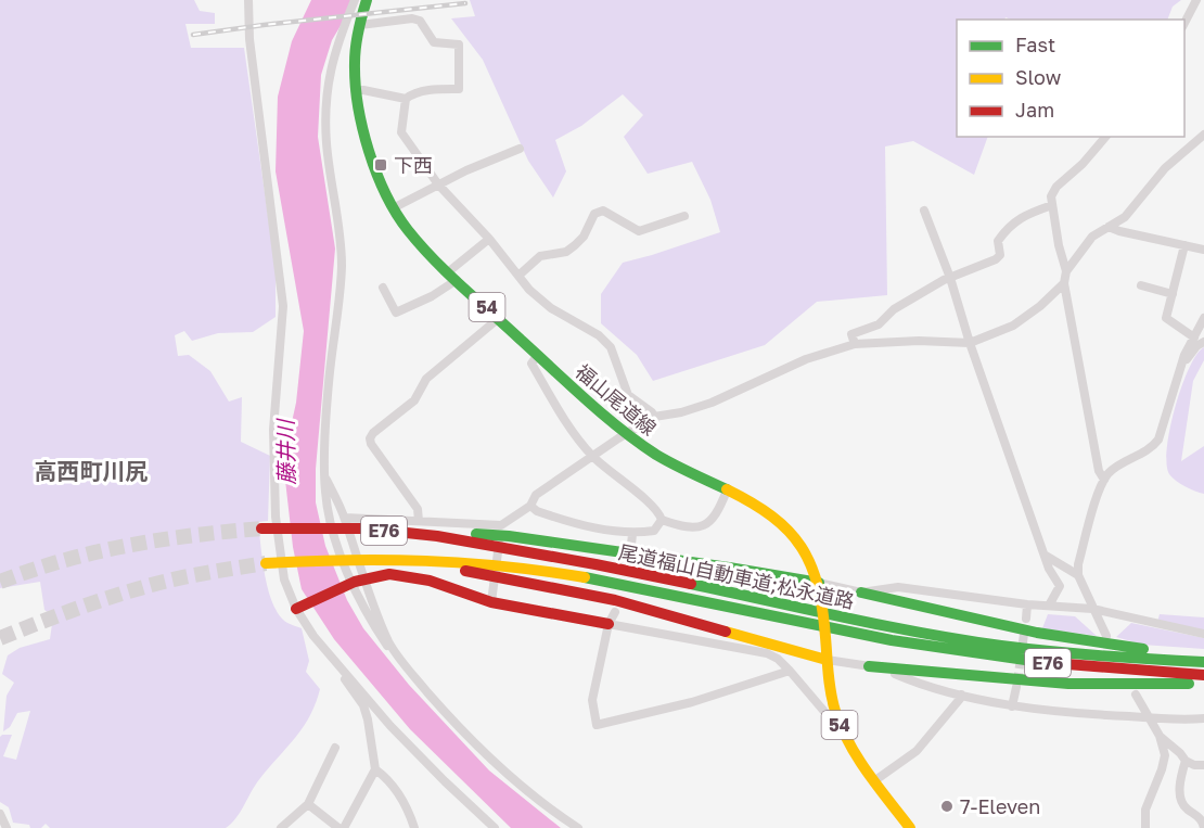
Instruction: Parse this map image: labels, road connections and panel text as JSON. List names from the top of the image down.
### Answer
{
  "streets": {
    "main road": [
      "54",
      "福山尾道線",
      "E76",
      "尾道福山自動車道;松永道路"
    ]
  },
  "districts": ["高西町川尻"],
  "water": ["藤井川"],
  "places": {
    "transit": ["下西"],
    "other": ["7-Eleven"]
  },
  "legend": ["Fast", "Slow", "Jam"]
}
